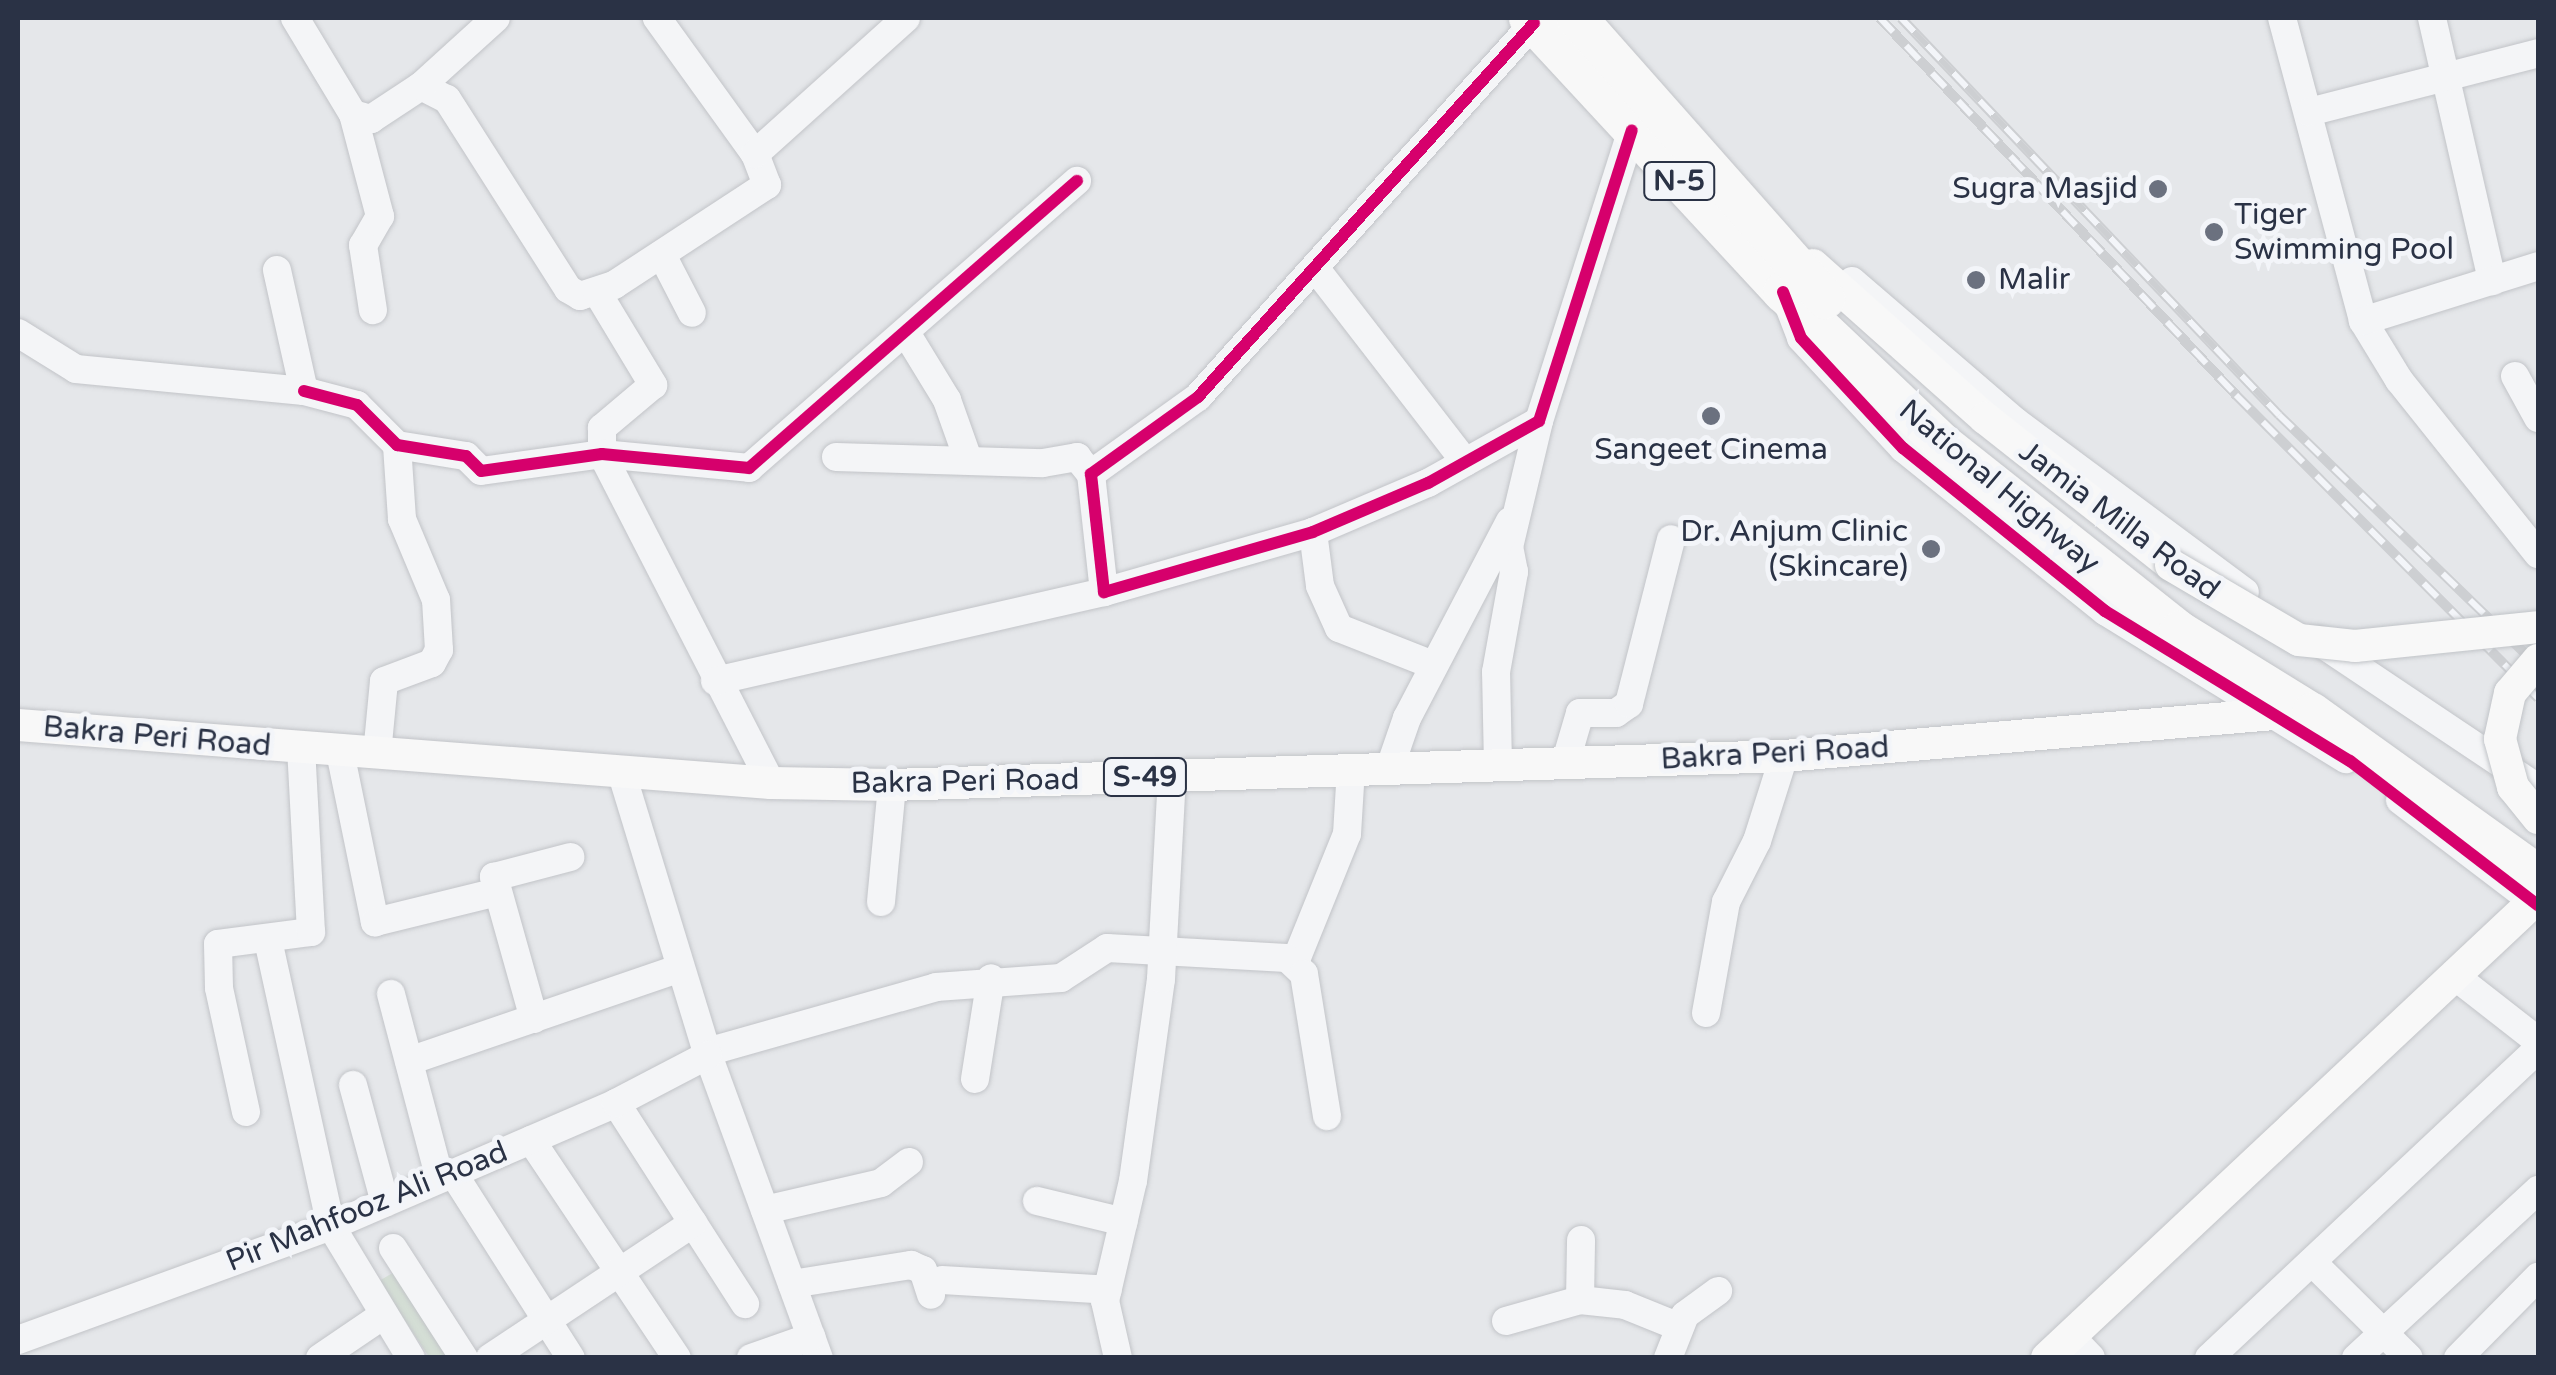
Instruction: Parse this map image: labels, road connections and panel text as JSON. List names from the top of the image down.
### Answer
{
  "streets": {
    "highway": ["N-5", "National Highway"],
    "main road": ["Jamia Milla Road", "Bakra Peri Road", "S-49"],
    "street": ["Pir Mahfooz Ali Road"]
  },
  "crossings": [
    ["National Highway", "Jamia Milla Road"]
  ],
  "places": [
    "Sugra Masjid",
    "Tiger Swimming Pool",
    "Malir",
    "Sangeet Cinema",
    "Dr. Anjum Clinic (Skincare)"
  ]
}
